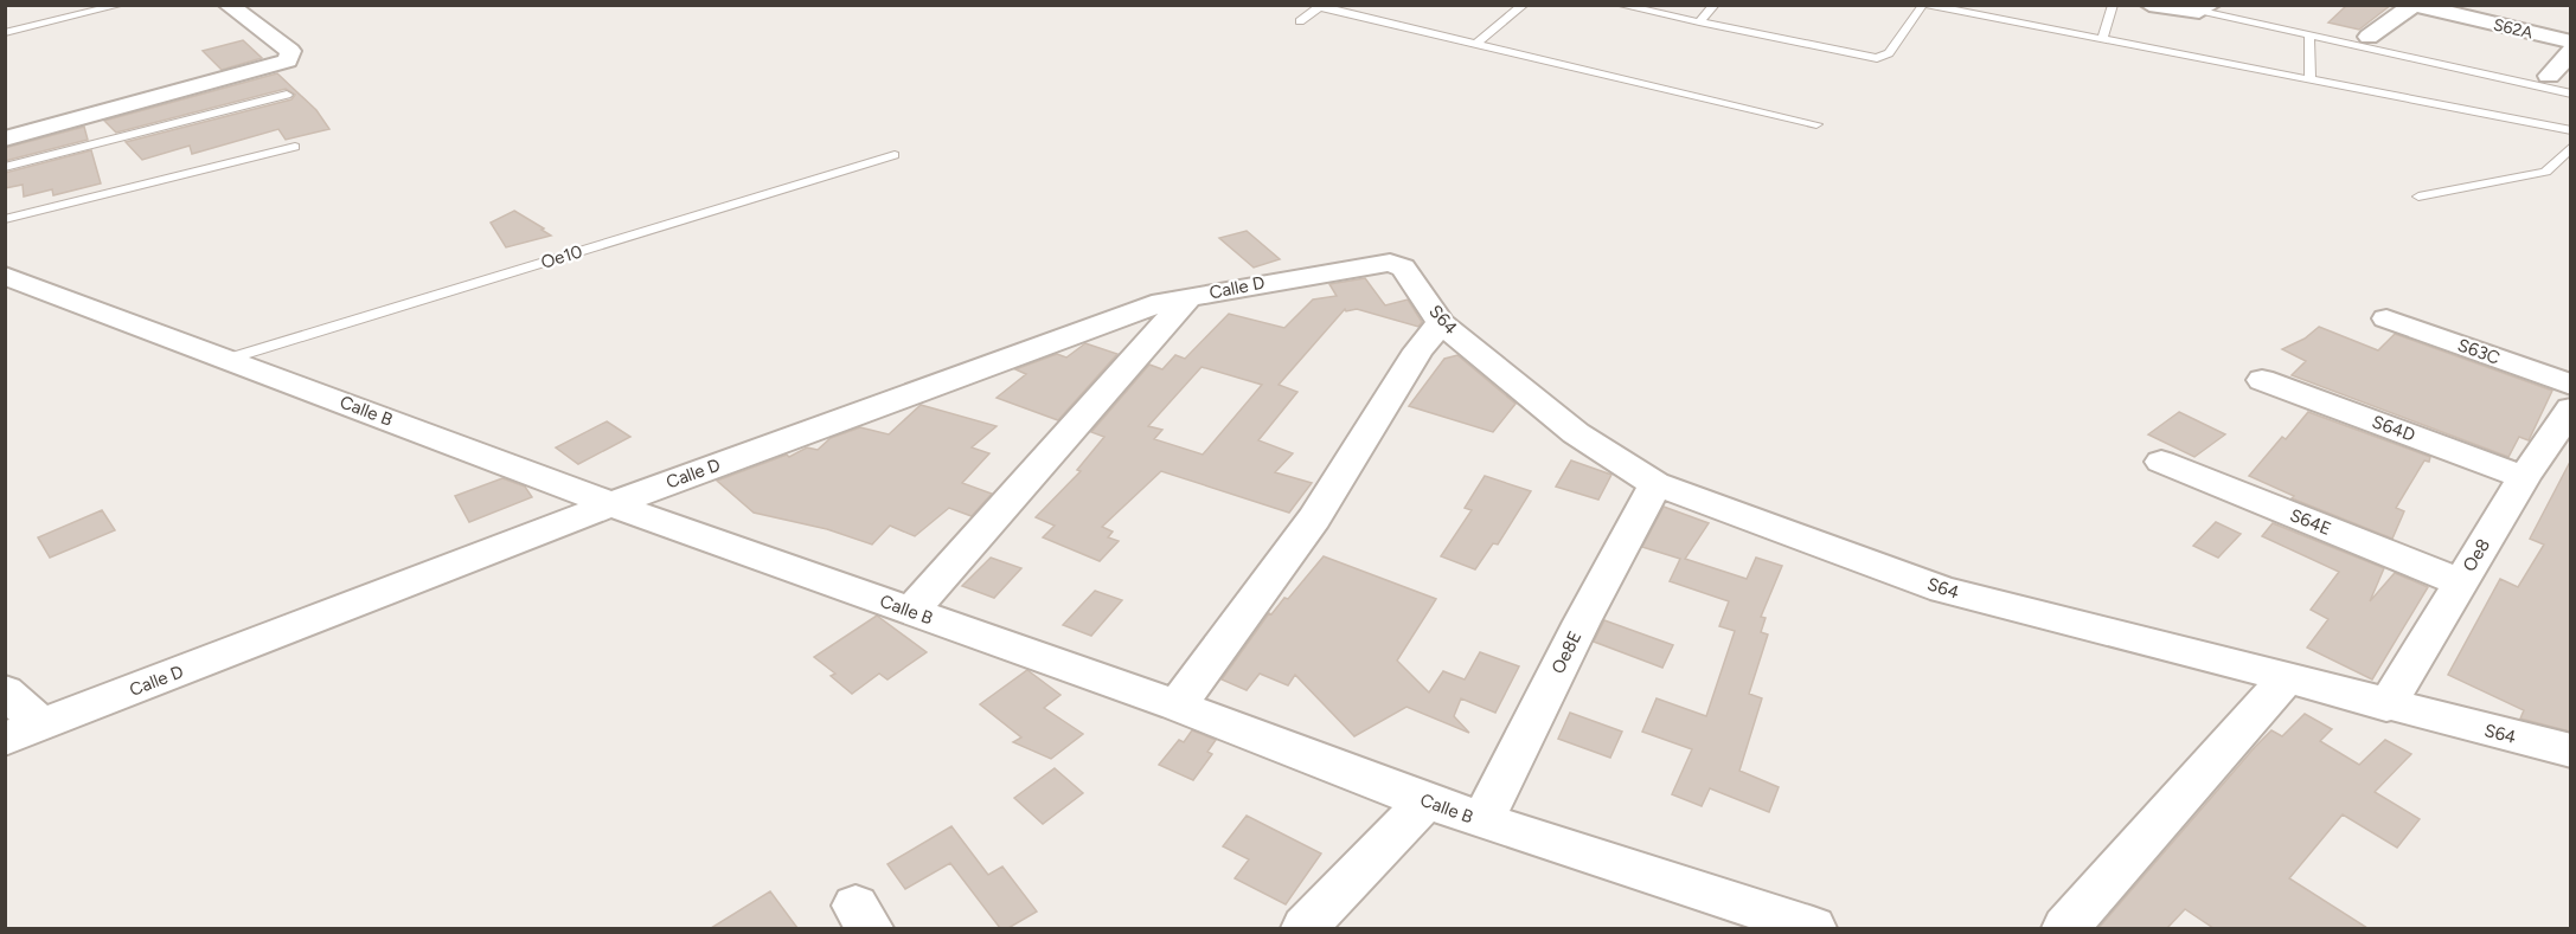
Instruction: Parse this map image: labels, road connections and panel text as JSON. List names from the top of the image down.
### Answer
{
  "streets": {
    "street": [
      "S62A",
      "Calle D",
      "S64",
      "S63C",
      "Calle B",
      "S64D",
      "S64E",
      "Oe8",
      "Oe8E"
    ],
    "lane": ["Oe10"]
  },
  "crossings": [
    ["Oe10", "Calle B"],
    ["Calle D", "S64"],
    ["Calle D", "Calle B"],
    ["S64", "Oe8"],
    ["S64", "Oe8E"],
    ["Calle B", "Oe8E"],
    ["S64D", "Oe8"],
    ["S64E", "Oe8"]
  ]
}
